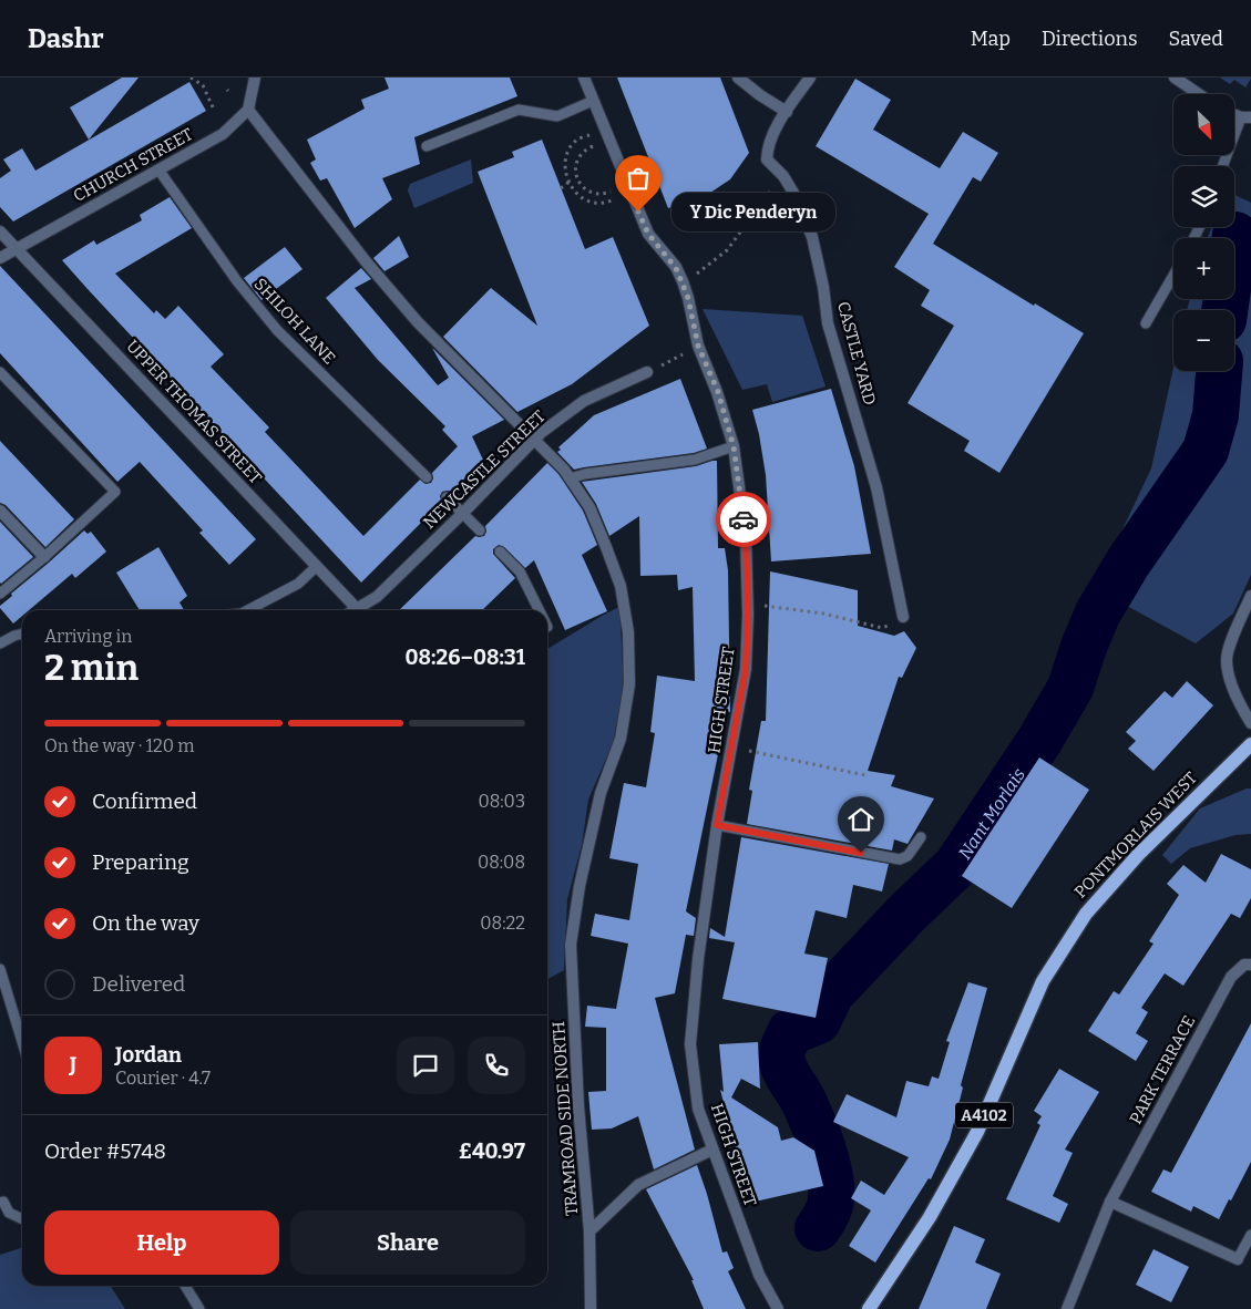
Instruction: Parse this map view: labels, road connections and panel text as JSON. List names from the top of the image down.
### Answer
{
  "streets": {
    "main road": ["PONTMORLAIS WEST", "A4102"],
    "street": [
      "CHURCH STREET",
      "CASTLE YARD",
      "UPPER THOMAS STREET",
      "NEWCASTLE STREET",
      "HIGH STREET",
      "PARK TERRACE",
      "TRAMROAD SIDE NORTH"
    ],
    "lane": ["SHILOH LANE"]
  },
  "crossings": [
    ["CHURCH STREET", "SHILOH LANE"],
    ["CHURCH STREET", "UPPER THOMAS STREET"],
    ["CHURCH STREET", "TRAMROAD SIDE NORTH"],
    ["NEWCASTLE STREET", "TRAMROAD SIDE NORTH"]
  ],
  "water": ["Nant Morlais"],
  "places": ["Y Dic Penderyn"],
  "north": "bottom right",
  "page": {
    "header": "Dashr",
    "nav": ["Map", "Directions", "Saved"],
    "map_buttons": ["+", "−"],
    "bubble": "Y Dic Penderyn",
    "heading": ["2 min", "Arriving in", "08:26–08:31"],
    "panel": [
      "Jordan",
      "Courier · 4.7",
      "Order #5748",
      "£40.97"
    ],
    "bar": "On the way · 120 m",
    "list": [
      ["Confirmed", "08:03"],
      ["Preparing", "08:08"],
      ["On the way", "08:22"],
      "Delivered"
    ],
    "round": "J",
    "buttons": ["Help", "Share"]
  }
}
